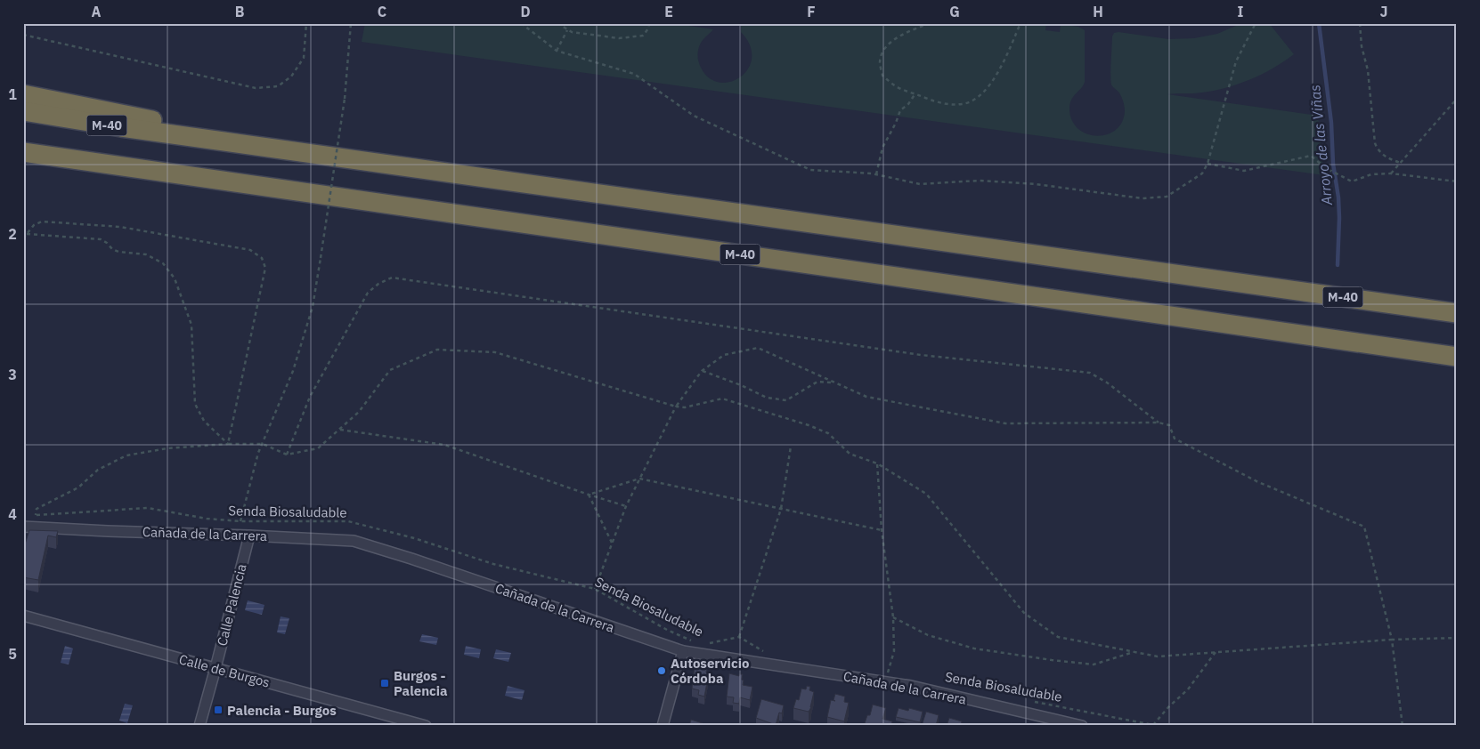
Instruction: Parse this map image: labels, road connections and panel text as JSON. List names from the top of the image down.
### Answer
{
  "streets": {
    "highway": ["M-40"],
    "street": ["Cañada de la Carrera", "Calle Palencia", "Calle de Burgos"],
    "path": ["Senda Biosaludable"]
  },
  "crossings": [
    ["Cañada de la Carrera", "Calle Palencia"],
    ["Calle Palencia", "Calle de Burgos"]
  ],
  "water": ["Arroyo de las Viñas"],
  "places": {
    "other": ["Autoservicio Córdoba"],
    "transit": ["Burgos - Palencia", "Palencia - Burgos"]
  },
  "grid": {
    "columns": [
      "A",
      "B",
      "C",
      "D",
      "E",
      "F",
      "G",
      "H",
      "I",
      "J"
    ],
    "rows": [
      "1",
      "2",
      "3",
      "4",
      "5"
    ]
  }
}
